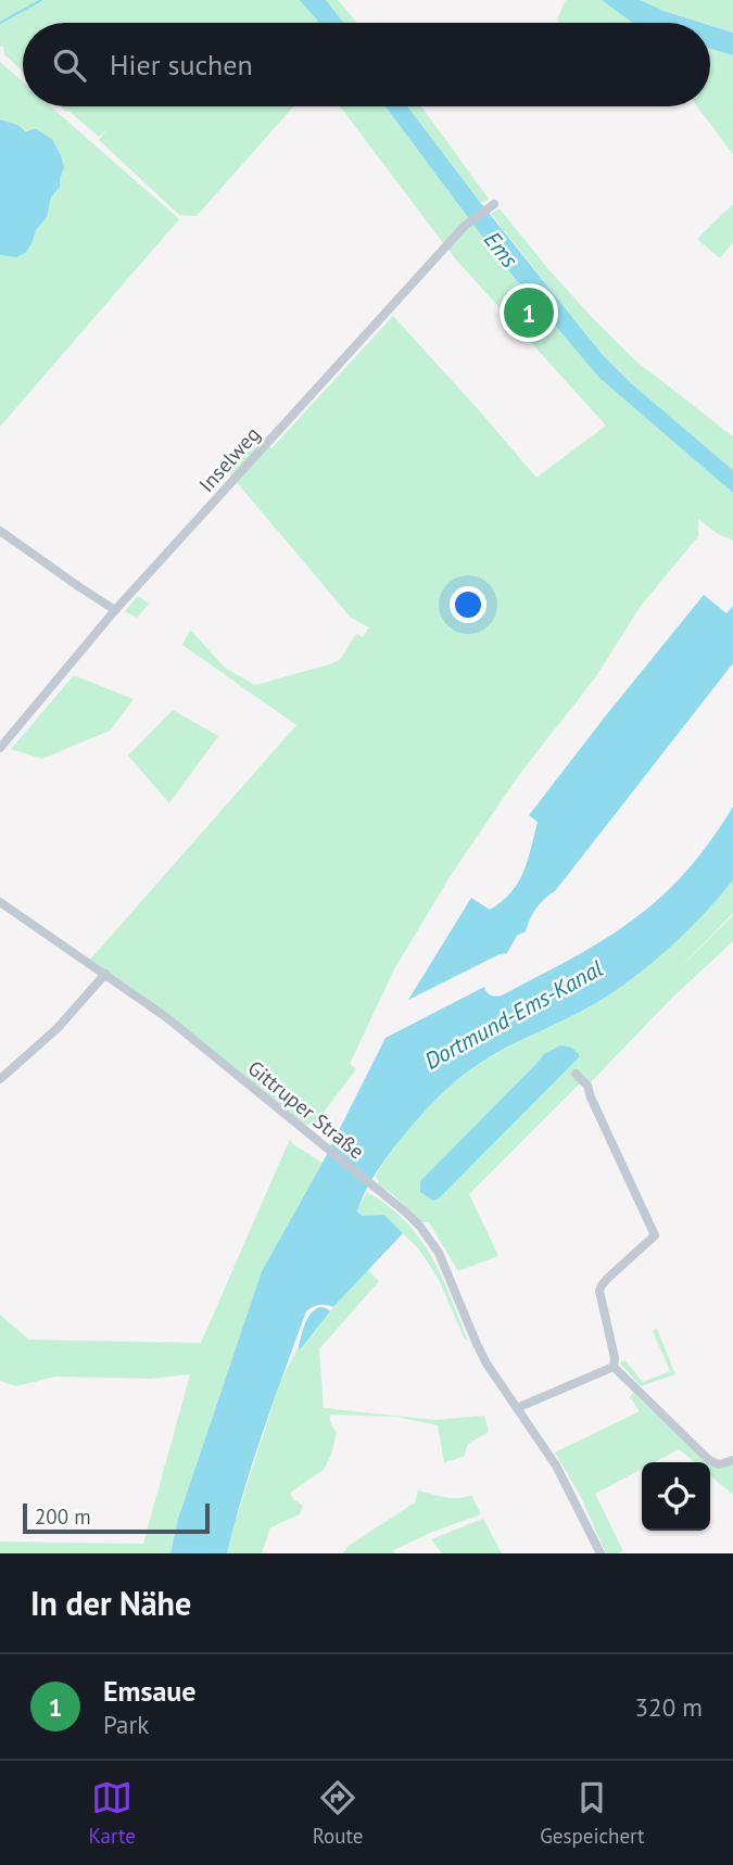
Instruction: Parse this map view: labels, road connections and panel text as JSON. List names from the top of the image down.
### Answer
{
  "streets": {
    "street": ["Inselweg", "Gittruper Straße"]
  },
  "water": ["Ems", "Dortmund-Ems-Kanal"],
  "scale_bar": "200 m",
  "page": {
    "search": "Hier suchen",
    "pins": "1",
    "scale": "200 m",
    "heading": "In der Nähe",
    "list": [
      {
        "mark": "1",
        "name": "Emsaue",
        "note": "Park",
        "value": "320 m"
      }
    ],
    "nav": ["Karte", "Route", "Gespeichert"]
  }
}
